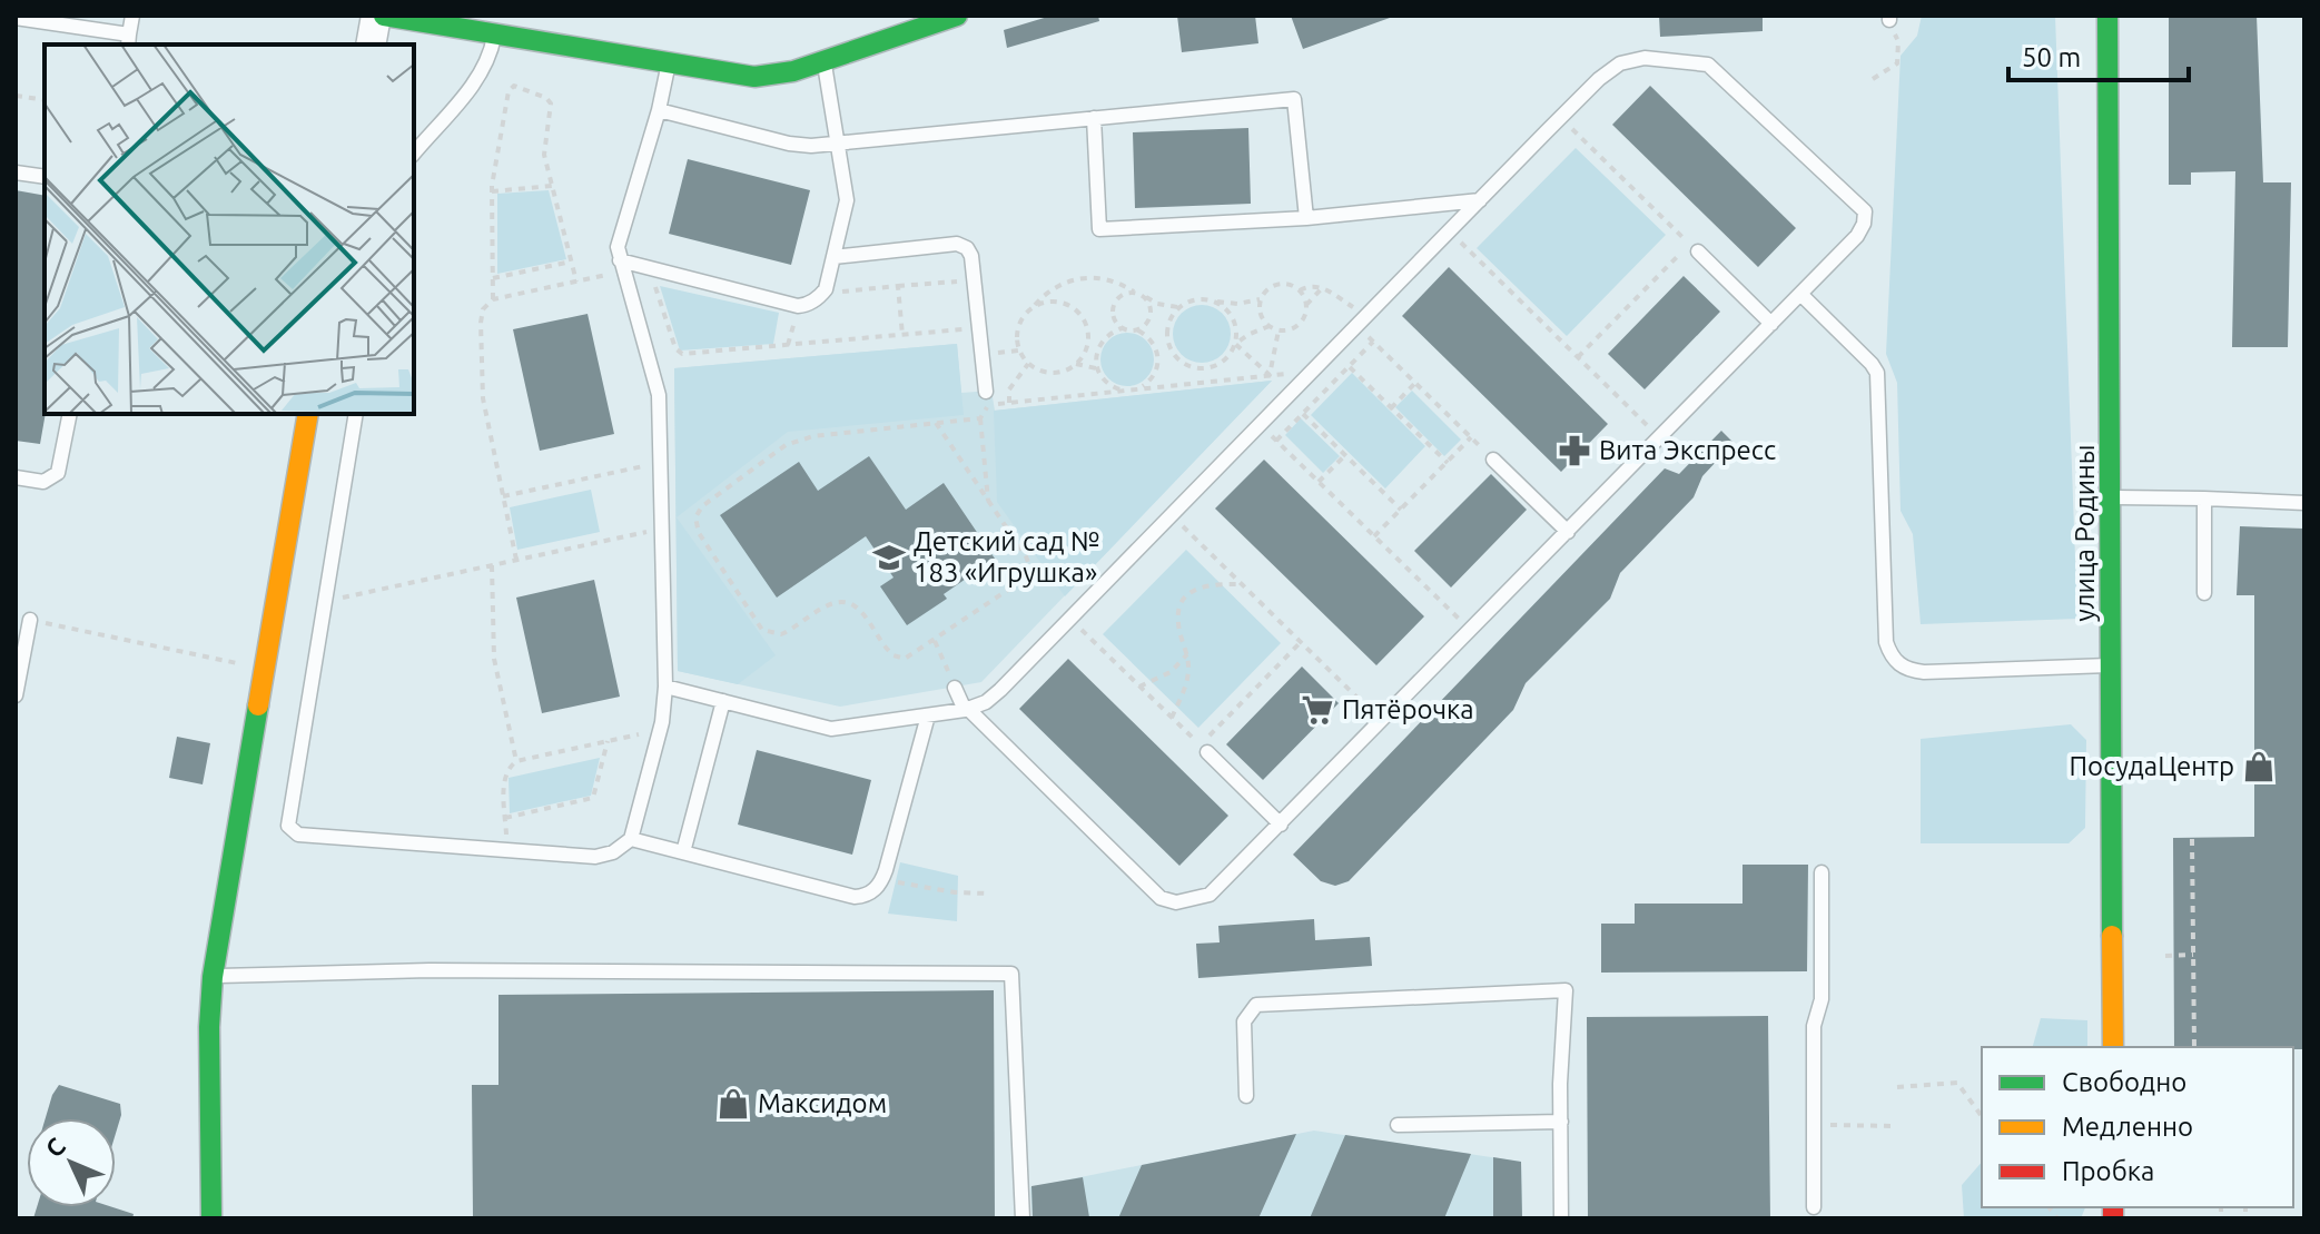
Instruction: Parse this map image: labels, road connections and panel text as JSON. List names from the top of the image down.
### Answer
{
  "streets": {
    "street": ["улица Родины"]
  },
  "places": {
    "pharmacy": ["Вита Экспресс"],
    "school or university": ["Детский сад № 183 «Игрушка»"],
    "supermarket": ["Пятёрочка"],
    "shop": ["ПосудаЦентр", "Максидом"]
  },
  "legend": ["Свободно", "Медленно", "Пробка"],
  "scale_bar": "50 m",
  "north": "top left"
}
